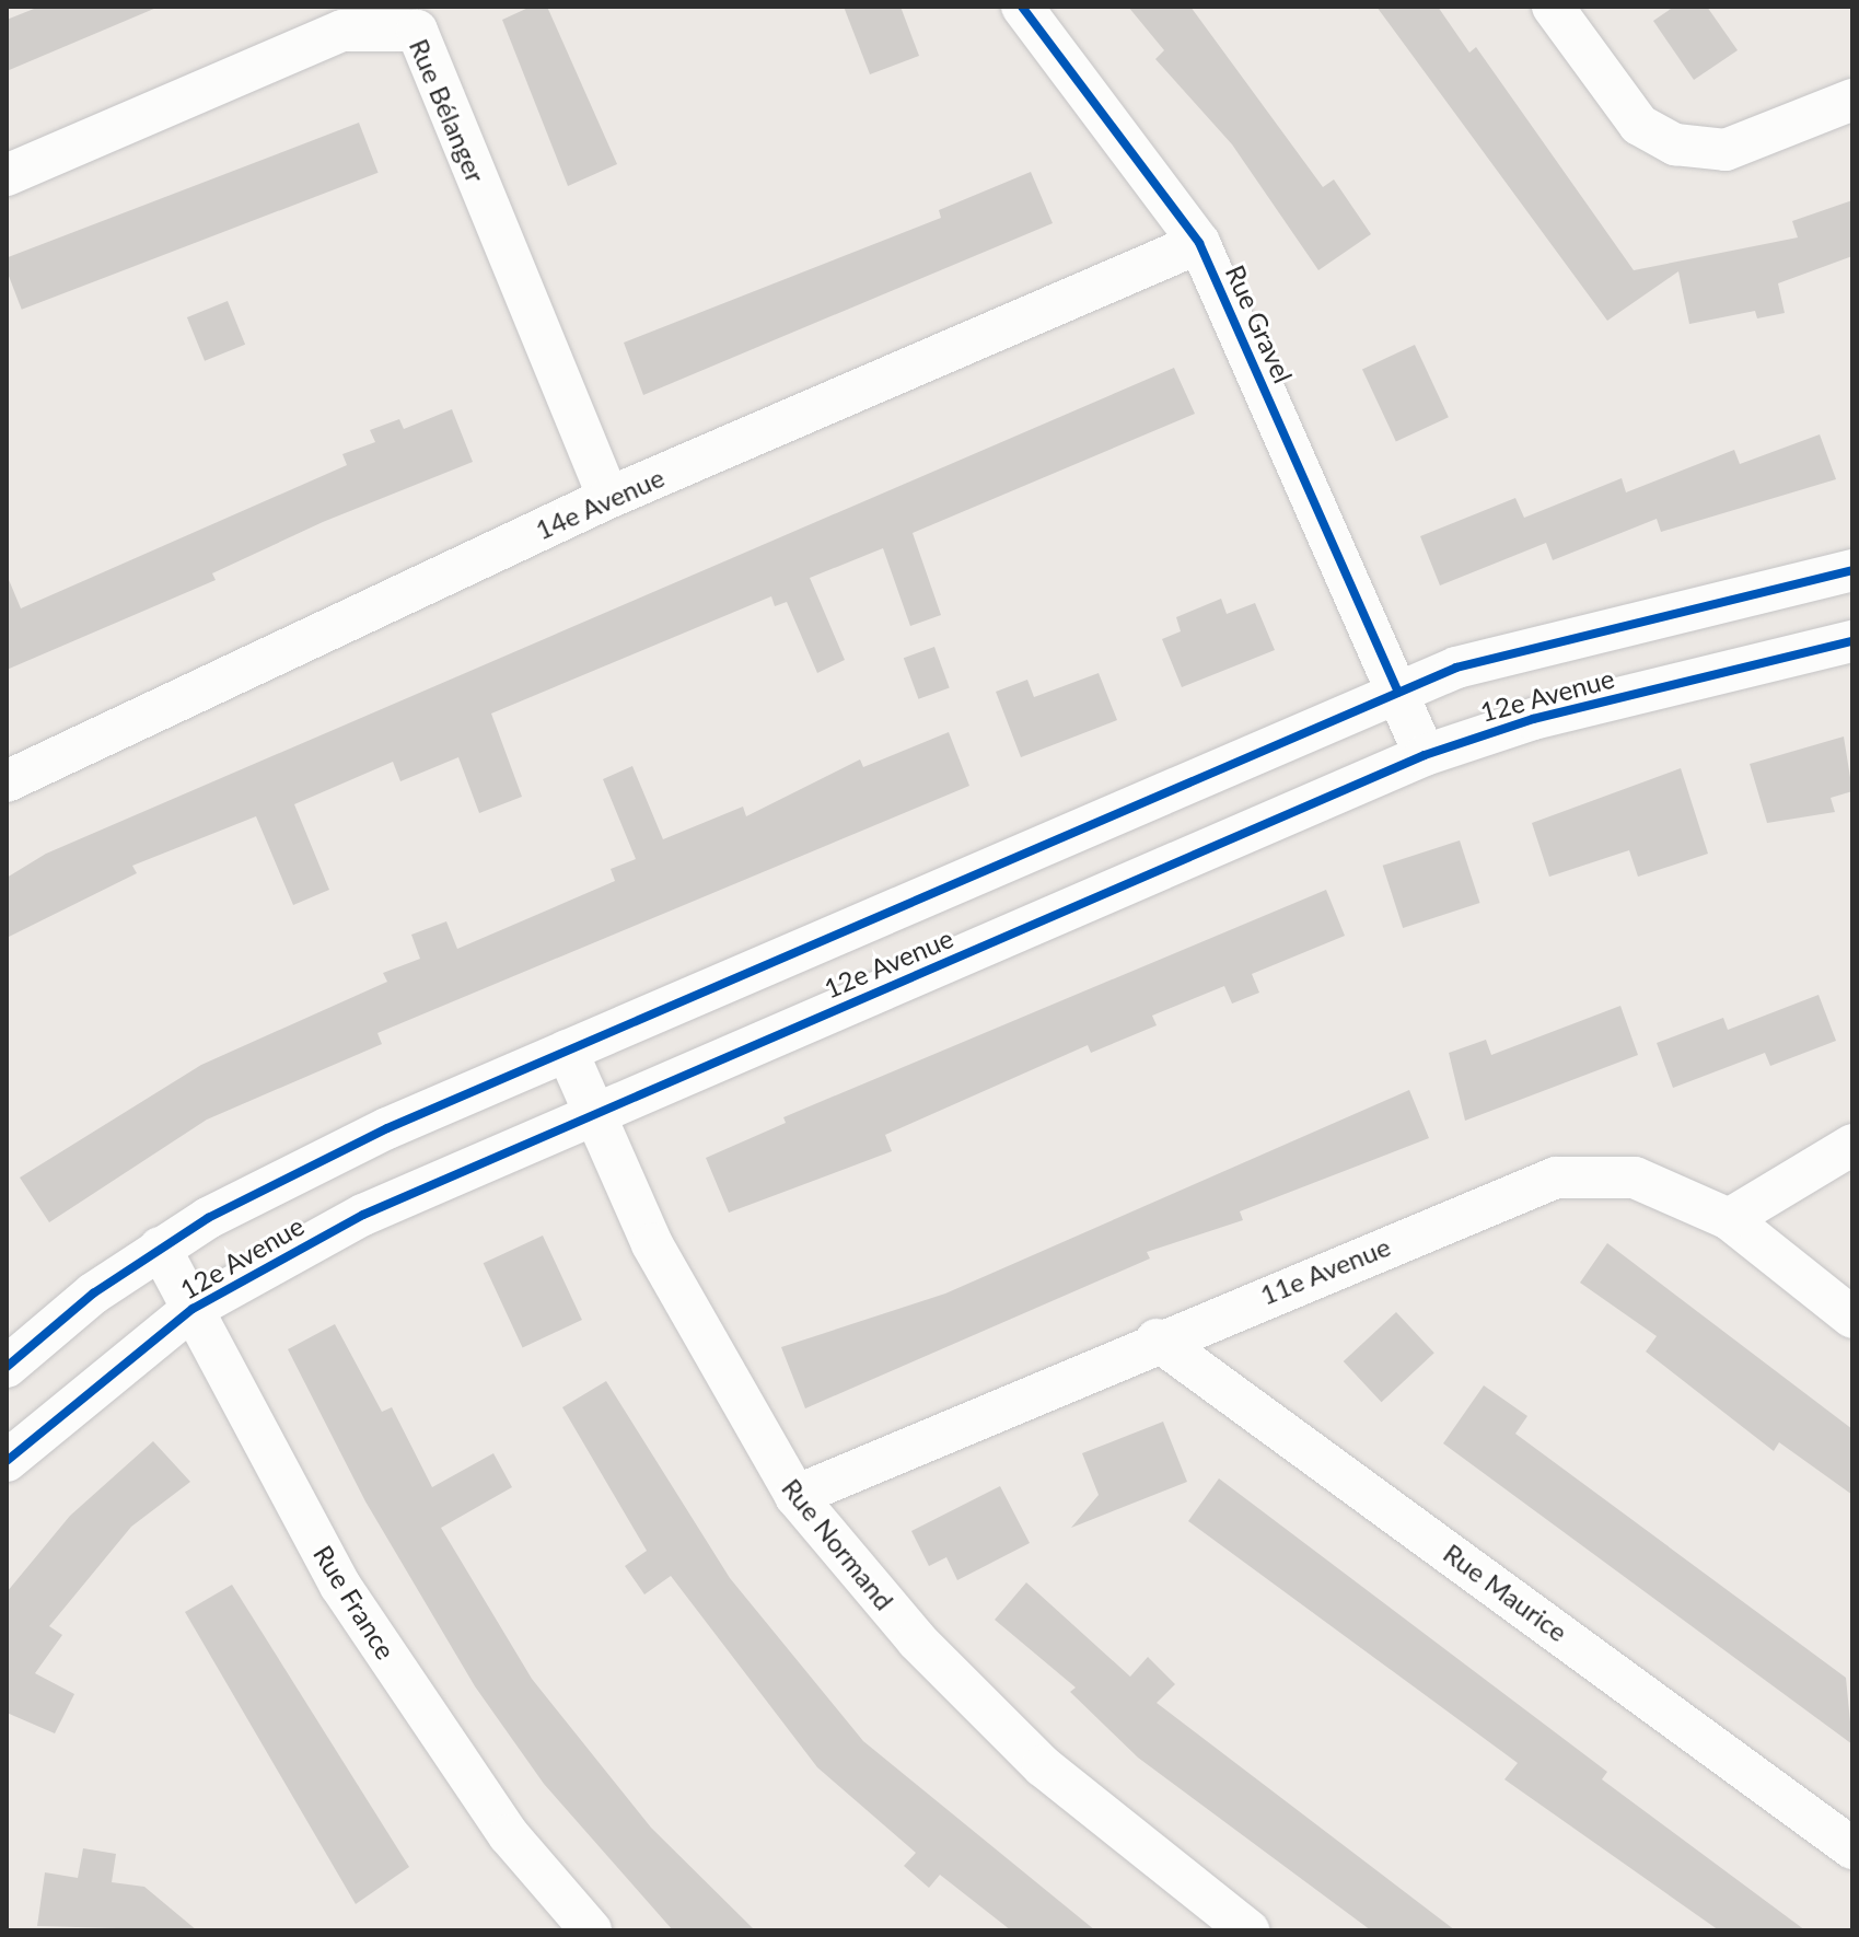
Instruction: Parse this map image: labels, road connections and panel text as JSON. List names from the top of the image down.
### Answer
{
  "streets": {
    "street": [
      "Rue Bélanger",
      "Rue Gravel",
      "14e Avenue",
      "12e Avenue",
      "11e Avenue",
      "Rue Normand",
      "Rue Maurice",
      "Rue France"
    ]
  },
  "crossings": [
    ["Rue Bélanger", "14e Avenue"],
    ["Rue Gravel", "14e Avenue"],
    ["Rue Gravel", "12e Avenue"],
    ["12e Avenue", "Rue Normand"],
    ["12e Avenue", "Rue France"],
    ["11e Avenue", "Rue Normand"],
    ["11e Avenue", "Rue Maurice"]
  ]
}
